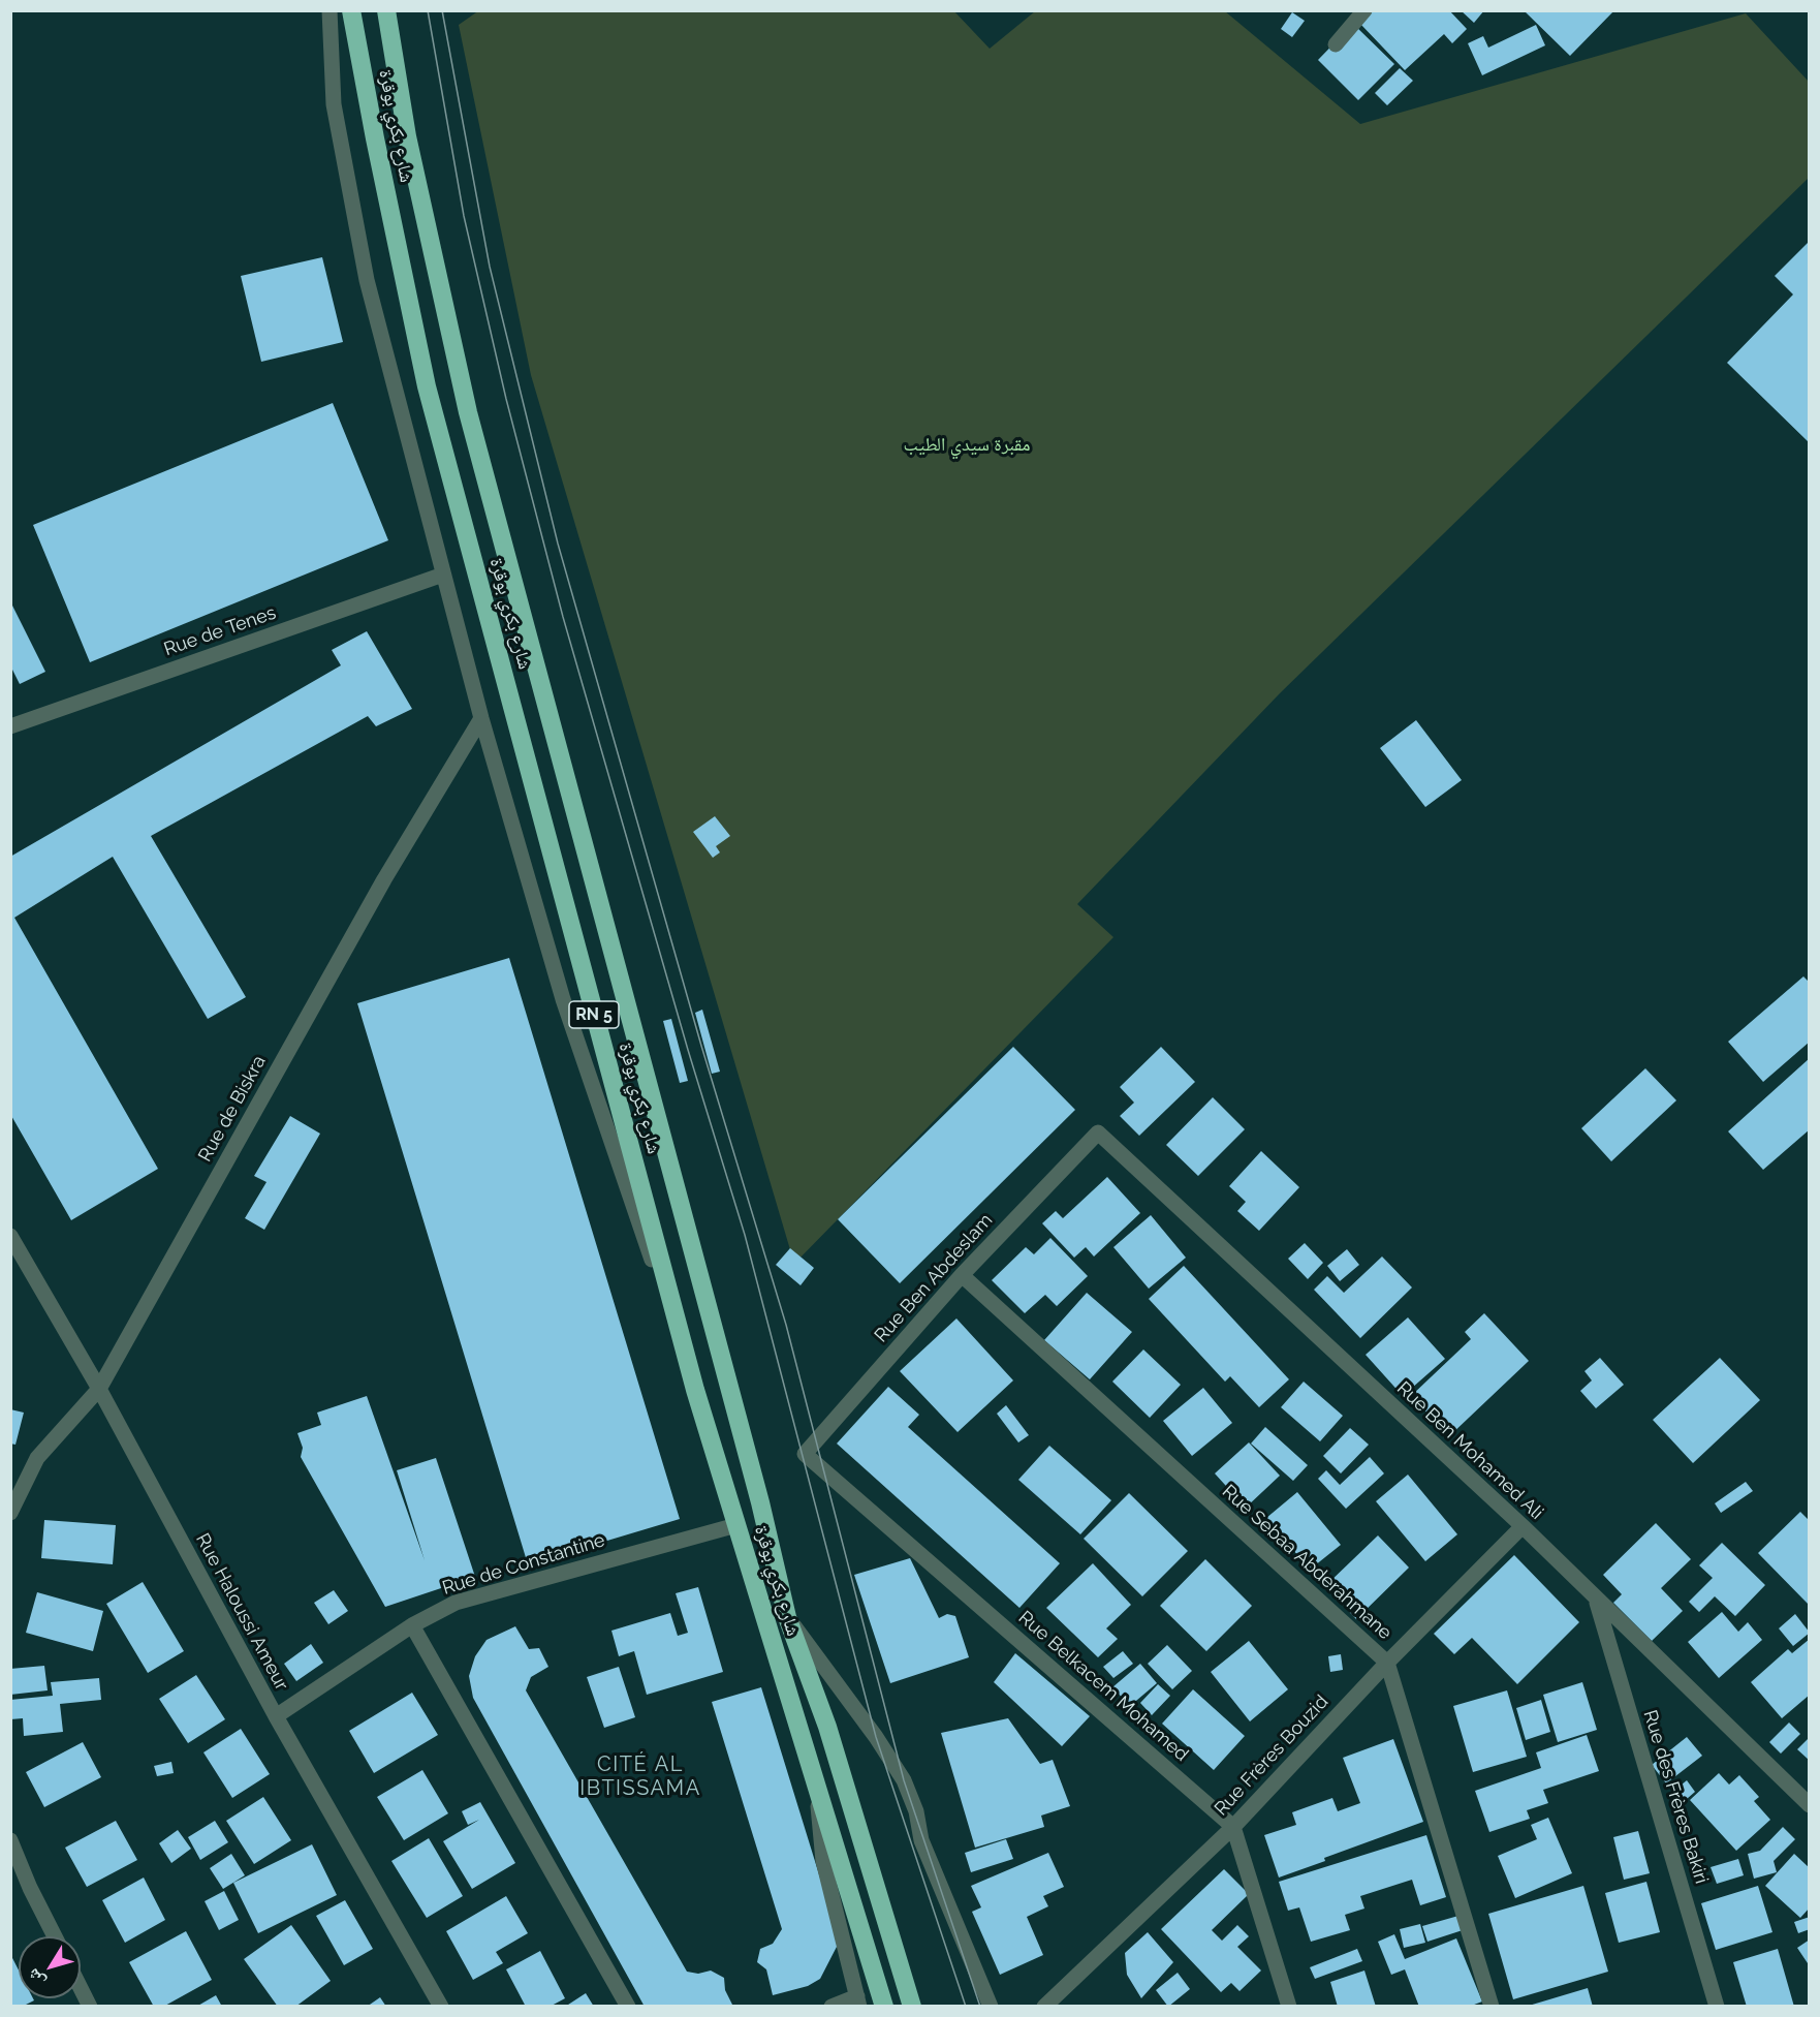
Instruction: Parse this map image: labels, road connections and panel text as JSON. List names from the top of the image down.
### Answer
{
  "streets": {
    "highway": ["شارع بكري بوقرة", "RN 5"],
    "street": [
      "Rue de Tenes",
      "Rue de Biskra",
      "Rue Ben Abdeslam",
      "Rue Ben Mohamed Ali",
      "Rue Sebaa Abderahmane",
      "Rue de Constantine",
      "Rue Haloussi Ameur",
      "Rue Belkacem Mohamed",
      "Rue Frères Bouzid",
      "Rue des Frères Bakiri"
    ]
  },
  "crossings": [
    ["شارع بكري بوقرة", "Rue de Constantine"],
    ["Rue de Biskra", "Rue Haloussi Ameur"],
    ["Rue Ben Abdeslam", "Rue Ben Mohamed Ali"],
    ["Rue Ben Abdeslam", "Rue Sebaa Abderahmane"],
    ["Rue Ben Abdeslam", "Rue Belkacem Mohamed"],
    ["Rue Ben Mohamed Ali", "Rue Frères Bouzid"],
    ["Rue Ben Mohamed Ali", "Rue des Frères Bakiri"],
    ["Rue Sebaa Abderahmane", "Rue Frères Bouzid"],
    ["Rue de Constantine", "Rue Haloussi Ameur"],
    ["Rue Belkacem Mohamed", "Rue Frères Bouzid"]
  ],
  "districts": ["CITÉ AL IBTISSAMA"],
  "parks": ["مقبرة سيدي الطيب"],
  "north": "bottom left"
}
